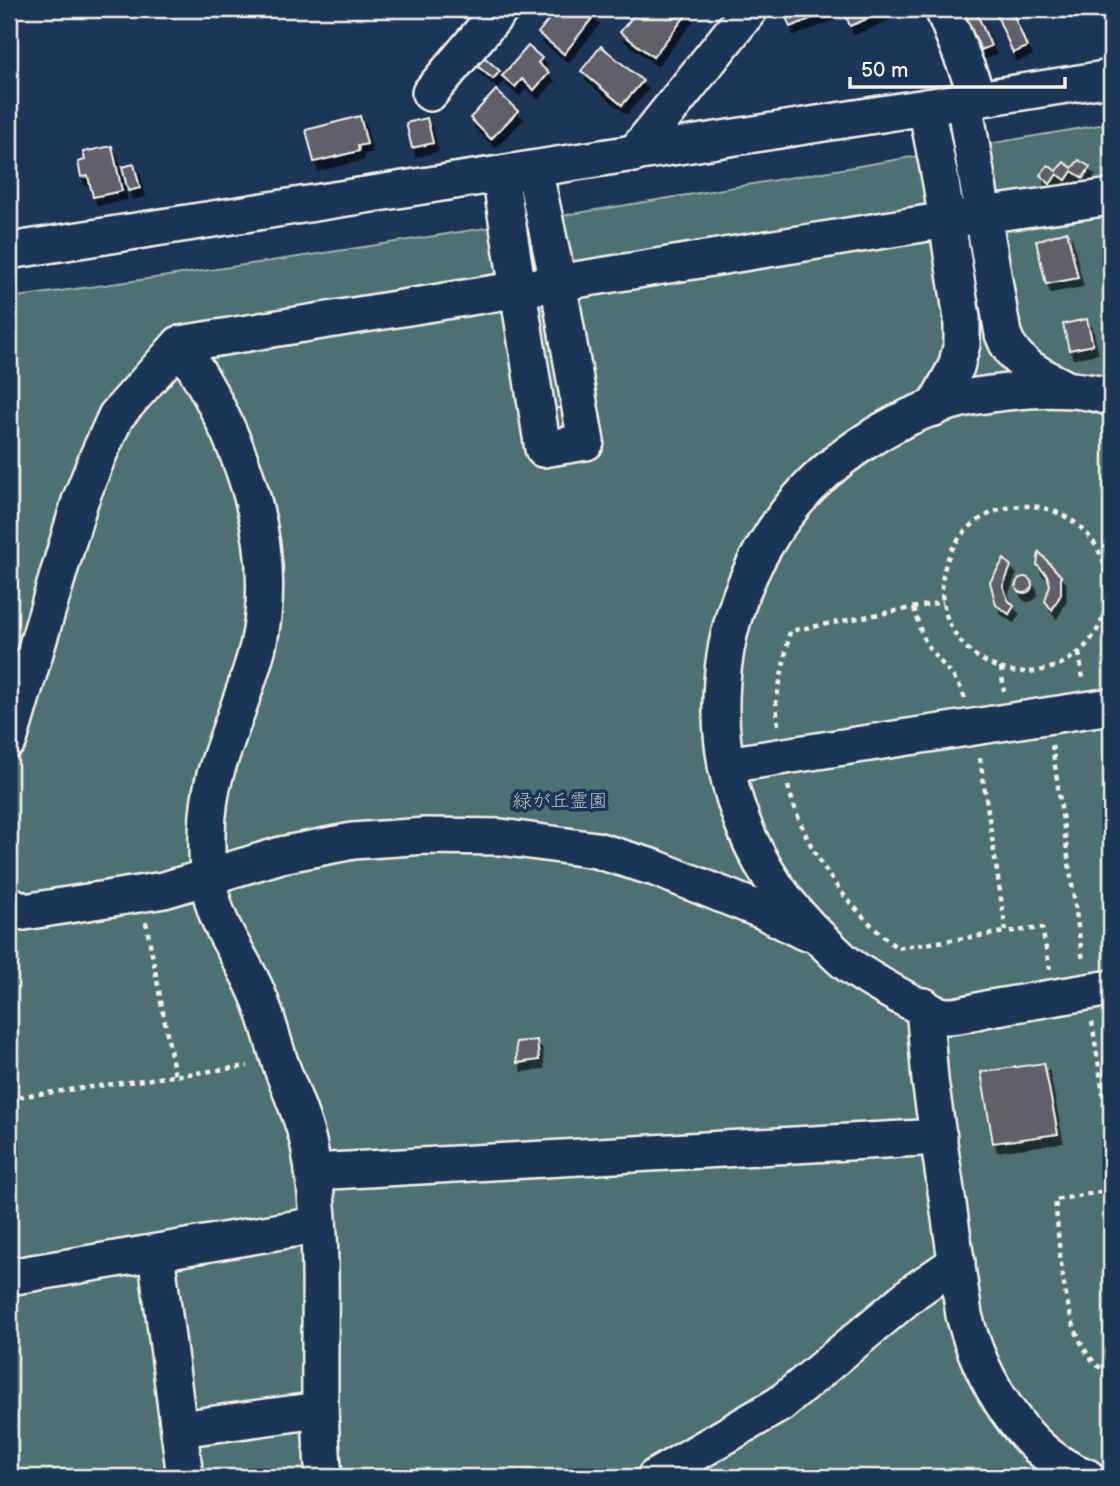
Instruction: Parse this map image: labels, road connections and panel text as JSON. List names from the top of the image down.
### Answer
{
  "parks": ["緑が丘霊園"],
  "scale_bar": "50 m"
}
